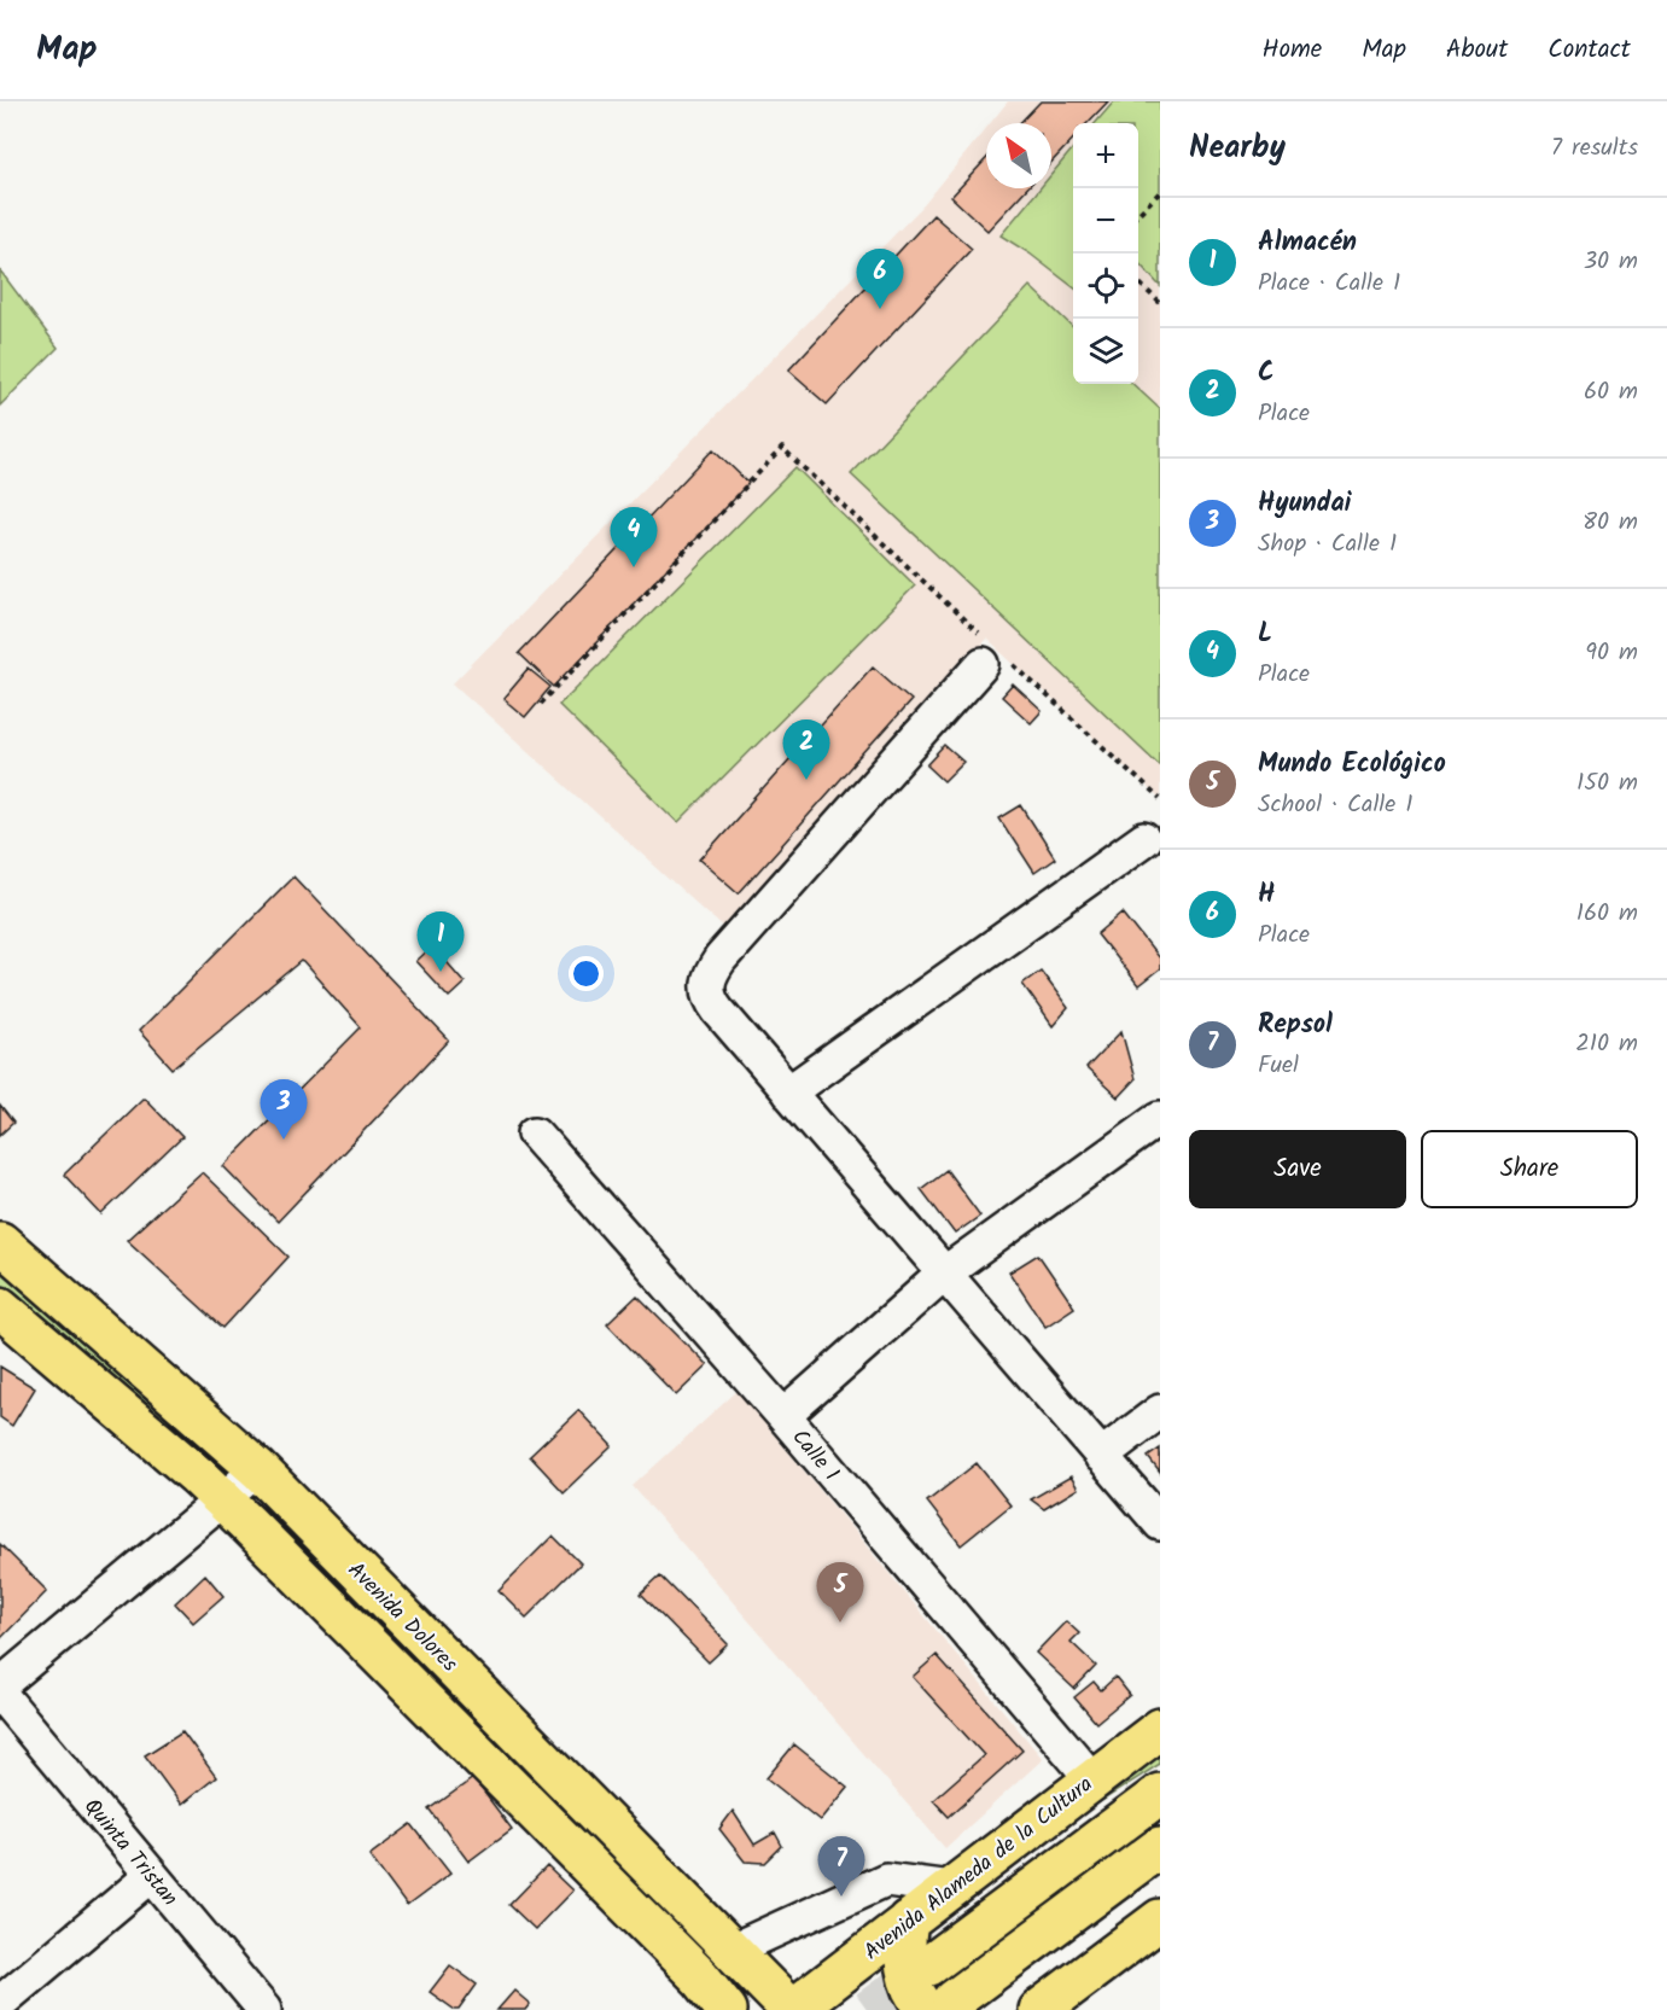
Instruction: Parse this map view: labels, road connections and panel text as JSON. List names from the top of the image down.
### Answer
{
  "streets": {
    "main road": ["Avenida Dolores", "Avenida Alameda de la Cultura"],
    "street": ["Calle 1", "Quinta Tristan"]
  },
  "crossings": [
    ["Calle 1", "Avenida Alameda de la Cultura"],
    ["Avenida Dolores", "Avenida Alameda de la Cultura"]
  ],
  "north": "top left",
  "page": {
    "header": "Map",
    "nav": [
      "Home",
      "Map",
      "About",
      "Contact"
    ],
    "heading": ["Nearby", "7 results"],
    "map_buttons": ["+", "−"],
    "list": [
      {
        "mark": "1",
        "name": "Almacén",
        "note": "Place · Calle 1",
        "value": "30 m"
      },
      {
        "mark": "2",
        "name": "C",
        "note": "Place",
        "value": "60 m"
      },
      {
        "mark": "3",
        "name": "Hyundai",
        "note": "Shop · Calle 1",
        "value": "80 m"
      },
      {
        "mark": "4",
        "name": "L",
        "note": "Place",
        "value": "90 m"
      },
      {
        "mark": "5",
        "name": "Mundo Ecológico",
        "note": "School · Calle 1",
        "value": "150 m"
      },
      {
        "mark": "6",
        "name": "H",
        "note": "Place",
        "value": "160 m"
      },
      {
        "mark": "7",
        "name": "Repsol",
        "note": "Fuel",
        "value": "210 m"
      }
    ],
    "pins": [
      "6",
      "4",
      "2",
      "1",
      "3",
      "5",
      "7"
    ],
    "buttons": ["Save", "Share"]
  }
}
